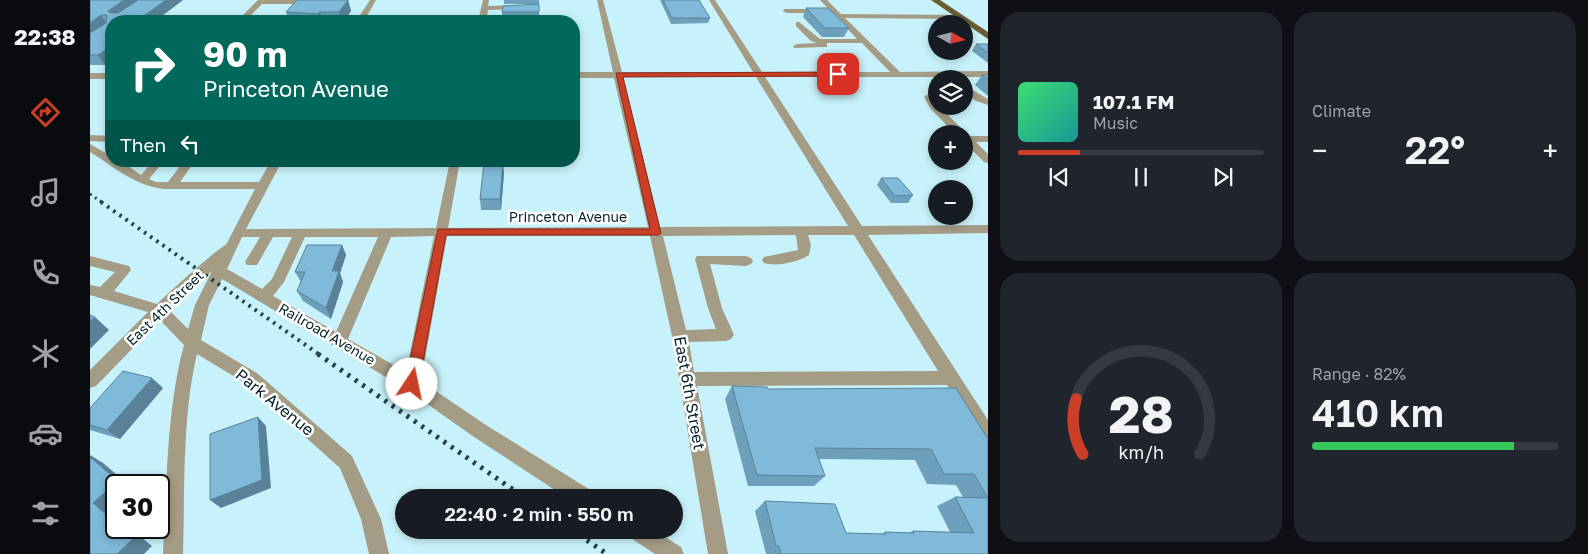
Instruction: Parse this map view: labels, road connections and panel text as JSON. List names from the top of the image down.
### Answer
{
  "streets": {
    "street": [
      "Princeton Avenue",
      "East 4th Street",
      "Railroad Avenue",
      "East 6th Street",
      "Park Avenue"
    ]
  },
  "crossings": [
    ["Princeton Avenue", "East 4th Street"],
    ["Princeton Avenue", "East 6th Street"],
    ["East 4th Street", "Park Avenue"]
  ],
  "north": "right",
  "page": {
    "tabs": "22:38",
    "tile": [
      "Climate",
      ["Range · 82%", "410 km"]
    ],
    "map_buttons": ["+", "−"],
    "turn": ["90 m", "Princeton Avenue"],
    "song": ["107.1 FM", "Music"],
    "then": "Then",
    "heat": ["−", "22°", "+"],
    "limit": "30",
    "trip": "22:40 · 2 min · 550 m",
    "gauge": ["28", "km/h"]
  }
}
